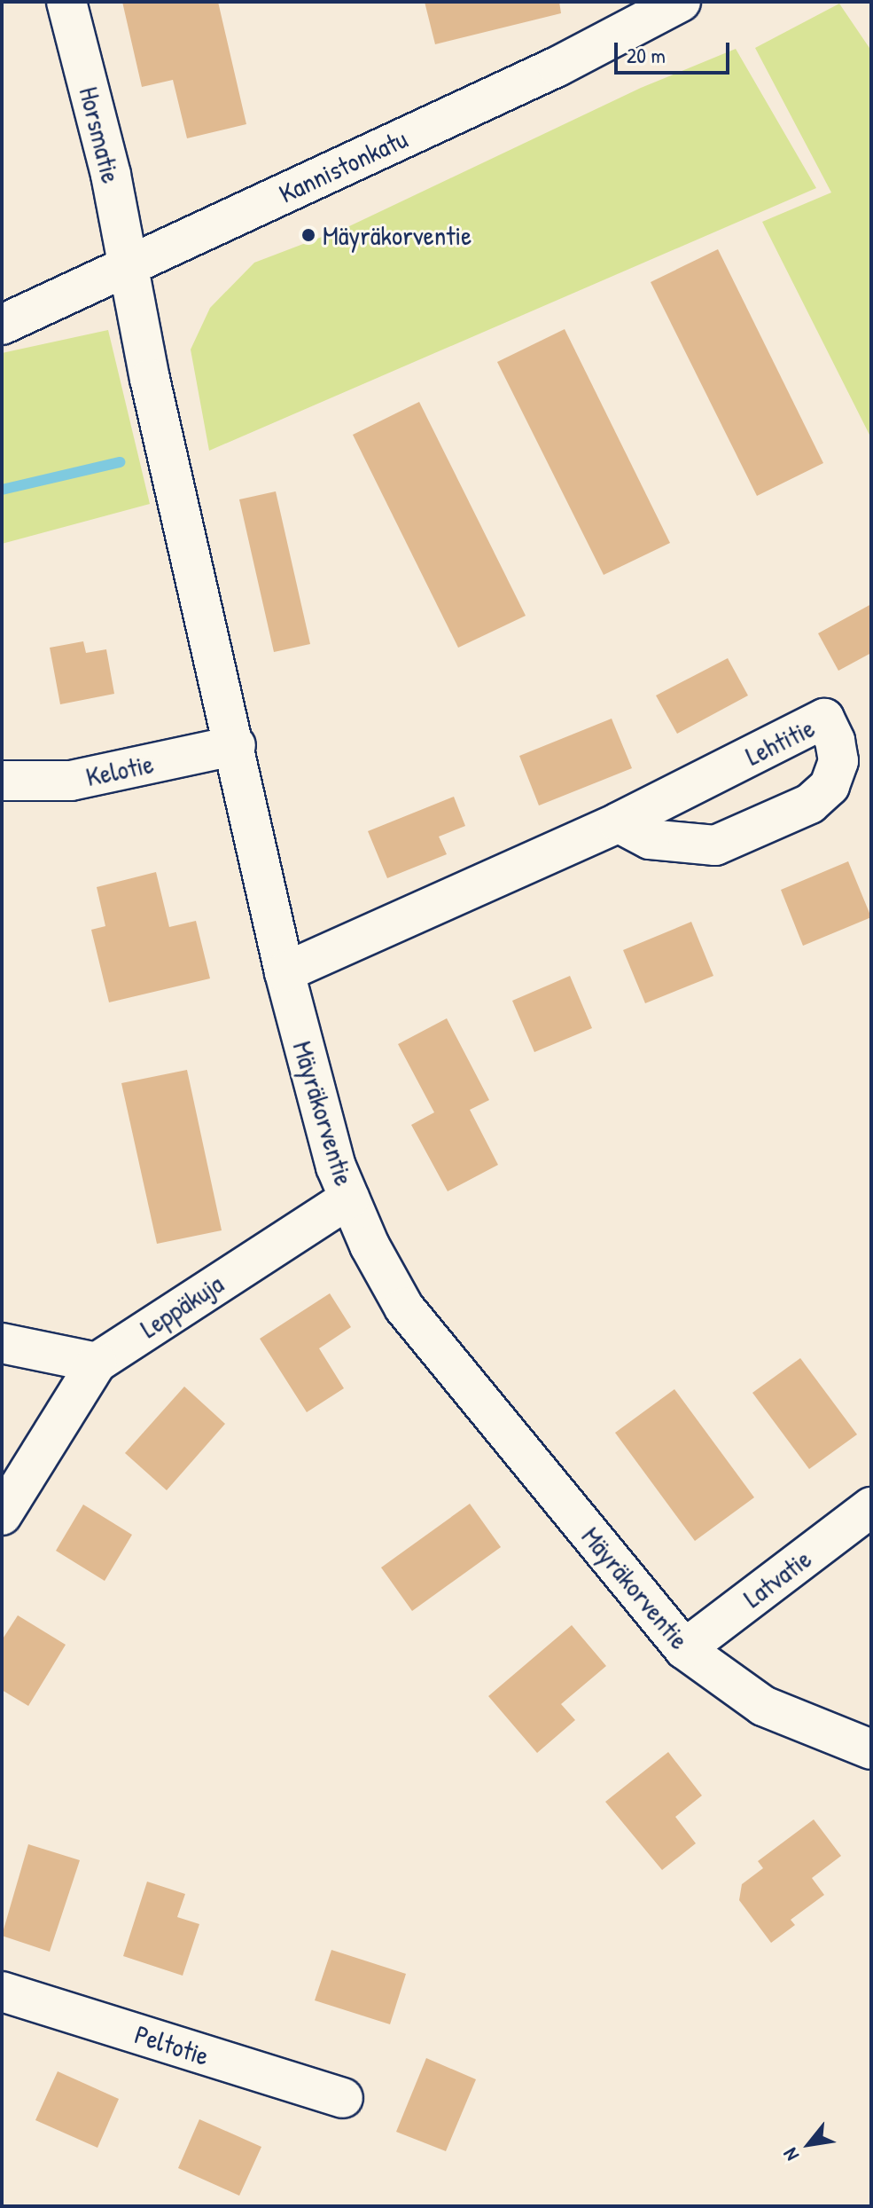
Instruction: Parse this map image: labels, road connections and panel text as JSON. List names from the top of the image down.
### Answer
{
  "streets": {
    "street": [
      "Horsmatie",
      "Kannistonkatu",
      "Lehtitie",
      "Kelotie",
      "Mäyräkorventie",
      "Leppäkuja",
      "Latvatie",
      "Peltotie"
    ]
  },
  "crossings": [
    ["Horsmatie", "Kannistonkatu"],
    ["Horsmatie", "Mäyräkorventie"],
    ["Kannistonkatu", "Mäyräkorventie"],
    ["Lehtitie", "Mäyräkorventie"],
    ["Kelotie", "Mäyräkorventie"],
    ["Mäyräkorventie", "Leppäkuja"],
    ["Mäyräkorventie", "Latvatie"]
  ],
  "places": ["Mäyräkorventie"],
  "scale_bar": "20 m",
  "north": "bottom left"
}
